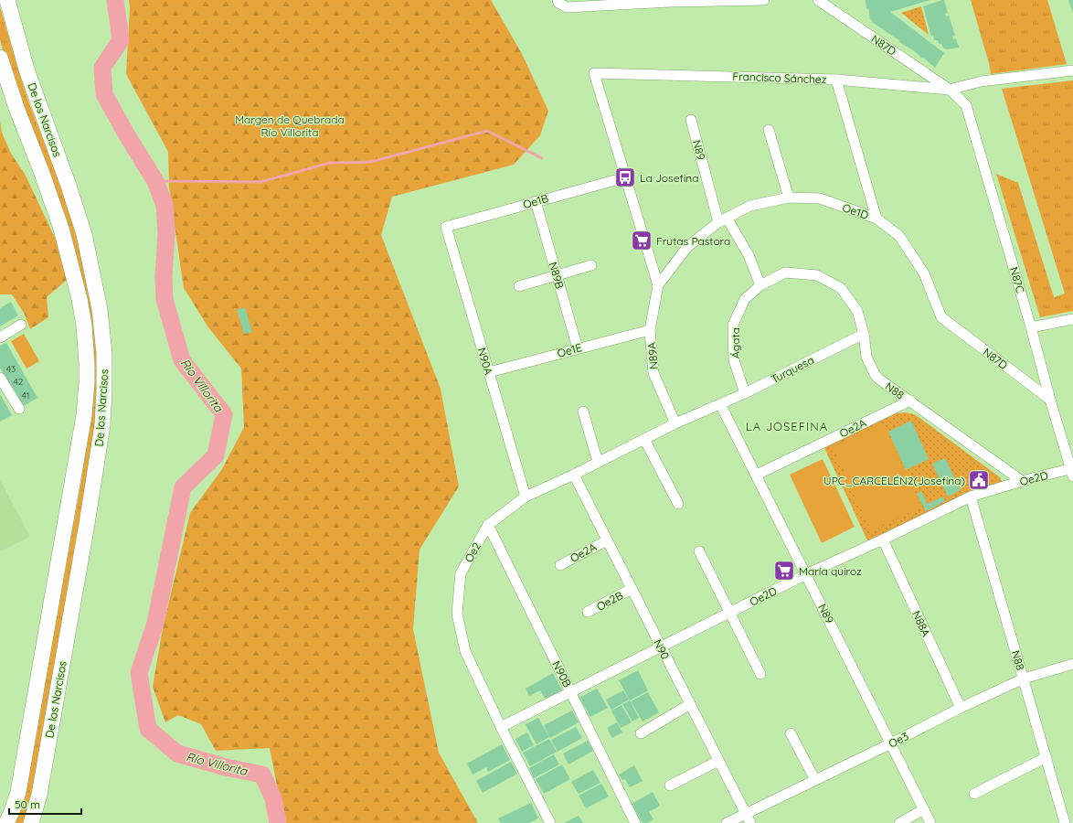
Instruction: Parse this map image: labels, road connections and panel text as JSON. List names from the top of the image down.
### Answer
{
  "streets": {
    "main road": ["De los Narcisos"],
    "street": [
      "N87D",
      "Francisco Sánchez",
      "N89",
      "Oe1B",
      "Oe1D",
      "N89B",
      "N87C",
      "Ágata",
      "Oe1E",
      "N89A",
      "N90A",
      "Turquesa",
      "N88",
      "Oe2A",
      "Oe2D",
      "Oe2",
      "Oe2B",
      "N88A",
      "N90",
      "N90B",
      "Oe3"
    ]
  },
  "crossings": [
    ["N87D", "Francisco Sánchez"],
    ["N87D", "Oe1D"],
    ["N87D", "N87C"],
    ["Francisco Sánchez", "Oe1B"],
    ["Francisco Sánchez", "N87C"],
    ["Francisco Sánchez", "N89A"],
    ["N89", "Oe1D"],
    ["N89", "Ágata"],
    ["N89", "N89A"],
    ["N89", "Turquesa"],
    ["N89", "Oe2A"],
    ["N89", "Oe2D"],
    ["N89", "Oe2"],
    ["N89", "Oe3"],
    ["Oe1B", "N89B"],
    ["Oe1B", "N89A"],
    ["Oe1B", "N90A"],
    ["Oe1D", "N89A"],
    ["N89B", "Oe1E"],
    ["N87C", "Oe2D"],
    ["Ágata", "Turquesa"],
    ["Ágata", "N88"],
    ["Oe1E", "N89A"],
    ["Oe1E", "N90A"],
    ["N89A", "Oe2"],
    ["N90A", "Oe2"],
    ["Turquesa", "N88"],
    ["Turquesa", "Oe2"],
    ["N88", "Oe2A"],
    ["N88", "Oe2D"],
    ["N88", "Oe3"],
    ["Oe2A", "N90"],
    ["Oe2D", "Oe2"],
    ["Oe2D", "N88A"],
    ["Oe2D", "N90"],
    ["Oe2D", "N90B"],
    ["Oe2", "N90"],
    ["Oe2", "N90B"],
    ["Oe2B", "N90"],
    ["N88A", "Oe3"],
    ["N90", "Oe3"]
  ],
  "districts": ["LA JOSEFINA"],
  "water": ["Río Villorita"],
  "parks": ["Margen de Quebrada Río Villorita"],
  "places": {
    "bus stop": ["La Josefina"],
    "supermarket": ["Frutas Pastora", "María quiroz"],
    "public building": ["UPC_CARCELÉN2(Josefina)"]
  },
  "house_numbers": ["43", "42", "41"],
  "scale_bar": "50 m"
}
